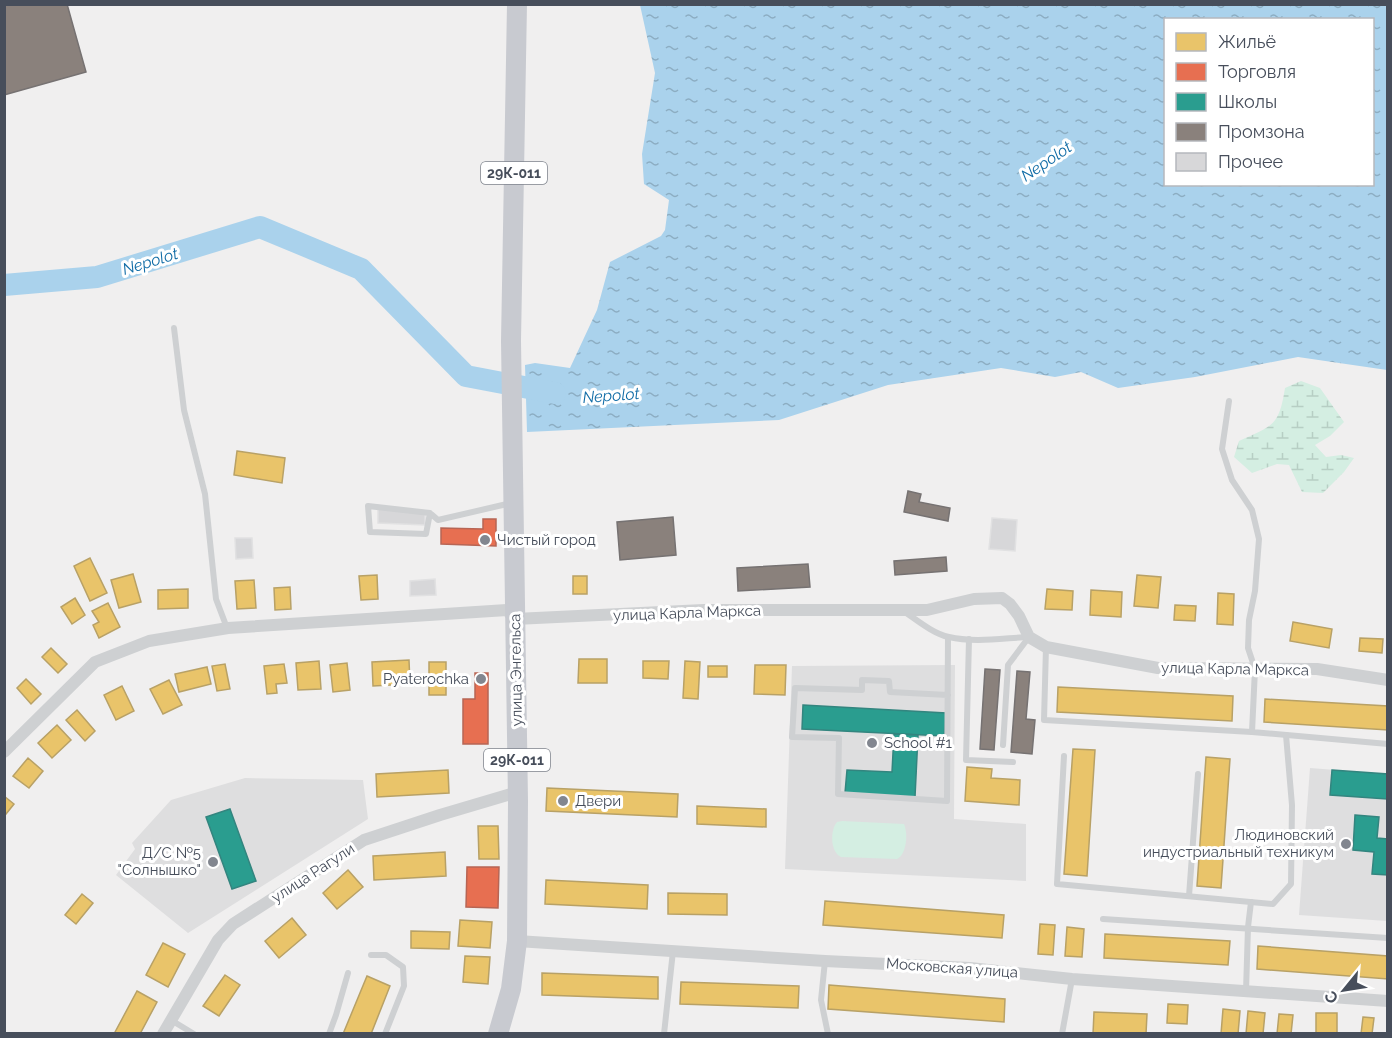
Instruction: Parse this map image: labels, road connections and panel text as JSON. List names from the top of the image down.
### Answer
{
  "streets": {
    "main road": ["29К-011", "улица Энгельса"],
    "street": ["улица Карла Маркса", "улица Рагули", "Московская улица"]
  },
  "crossings": [
    ["улица Карла Маркса", "улица Энгельса"],
    ["улица Энгельса", "улица Рагули"],
    ["улица Энгельса", "Московская улица"]
  ],
  "water": ["Nepolot"],
  "places": [
    "Чистый город",
    "Pyaterochka",
    "School #1",
    "Двери",
    "Людиновский индустриальный техникум",
    "Д/С №5 \"Солнышко\""
  ],
  "legend": [
    "Жильё",
    "Торговля",
    "Школы",
    "Промзона",
    "Прочее"
  ],
  "north": "bottom left"
}
